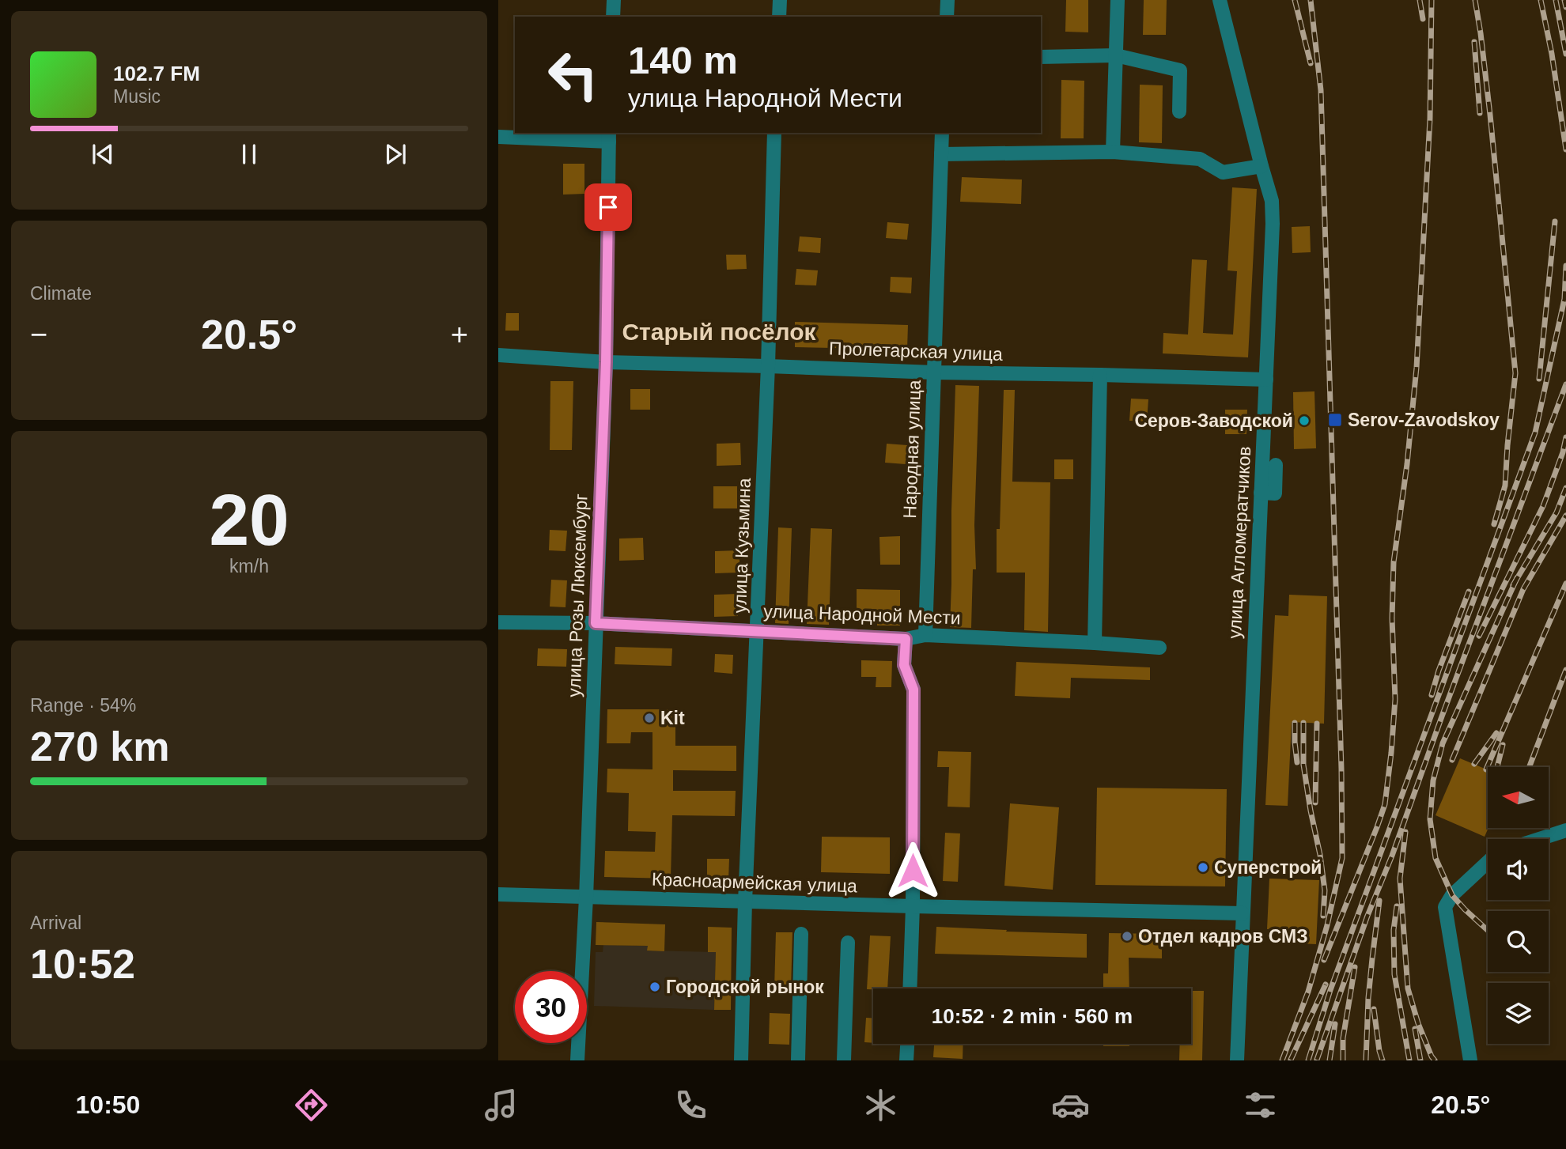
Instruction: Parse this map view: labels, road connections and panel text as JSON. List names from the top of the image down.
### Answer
{
  "streets": {
    "street": [
      "Пролетарская улица",
      "Народная улица",
      "улица Агломератчиков",
      "улица Кузьмина",
      "улица Розы Люксембург",
      "улица Народной Мести",
      "Красноармейская улица"
    ]
  },
  "crossings": [
    ["Пролетарская улица", "Народная улица"],
    ["Пролетарская улица", "улица Агломератчиков"],
    ["Пролетарская улица", "улица Кузьмина"],
    ["Пролетарская улица", "улица Розы Люксембург"],
    ["Народная улица", "улица Народной Мести"],
    ["улица Агломератчиков", "Красноармейская улица"],
    ["улица Кузьмина", "улица Народной Мести"],
    ["улица Кузьмина", "Красноармейская улица"],
    ["улица Розы Люксембург", "улица Народной Мести"],
    ["улица Розы Люксембург", "Красноармейская улица"]
  ],
  "districts": ["Старый посёлок"],
  "places": {
    "transit": ["Serov-Zavodskoy"],
    "other": [
      "Серов-Заводской",
      "Kit",
      "Суперстрой",
      "Отдел кадров СМЗ",
      "Городской рынок"
    ]
  },
  "north": "left",
  "page": {
    "turn": ["140 m", "улица Народной Мести"],
    "song": ["102.7 FM", "Music"],
    "tile": [
      "Climate",
      ["20", "km/h"],
      ["Range · 54%", "270 km"],
      ["Arrival", "10:52"]
    ],
    "heat": ["−", "20.5°", "+"],
    "limit": "30",
    "trip": "10:52 · 2 min · 560 m",
    "tabs": ["10:50", "20.5°"]
  }
}
